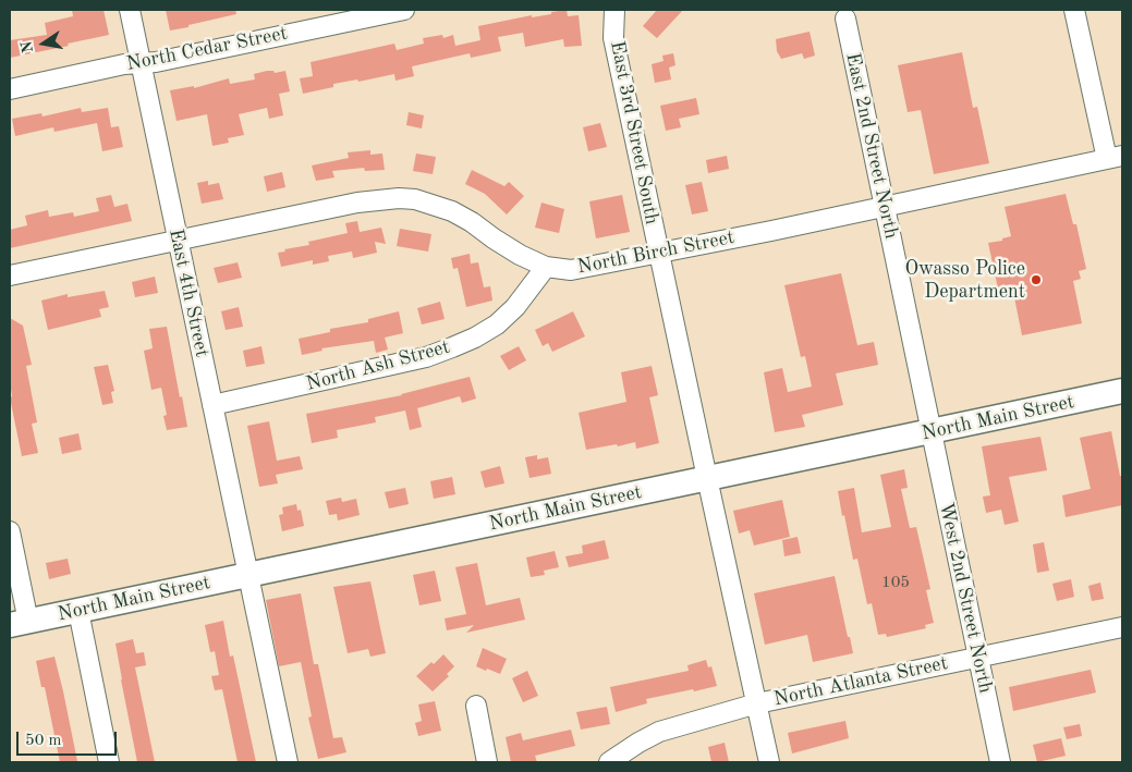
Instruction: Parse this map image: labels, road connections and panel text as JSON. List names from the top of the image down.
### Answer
{
  "streets": {
    "main road": ["North Main Street"],
    "street": [
      "North Cedar Street",
      "East 3rd Street South",
      "East 2nd Street North",
      "North Birch Street",
      "East 4th Street",
      "North Ash Street",
      "West 2nd Street North",
      "North Atlanta Street"
    ]
  },
  "crossings": [
    ["North Cedar Street", "East 4th Street"],
    ["East 3rd Street South", "North Birch Street"],
    ["East 3rd Street South", "North Main Street"],
    ["East 3rd Street South", "North Atlanta Street"],
    ["East 2nd Street North", "North Birch Street"],
    ["East 2nd Street North", "North Main Street"],
    ["East 2nd Street North", "West 2nd Street North"],
    ["North Birch Street", "East 4th Street"],
    ["North Birch Street", "North Ash Street"],
    ["East 4th Street", "North Ash Street"],
    ["East 4th Street", "North Main Street"],
    ["North Main Street", "West 2nd Street North"],
    ["West 2nd Street North", "North Atlanta Street"]
  ],
  "places": ["Owasso Police Department"],
  "house_numbers": ["105"],
  "scale_bar": "50 m",
  "north": "left"
}
